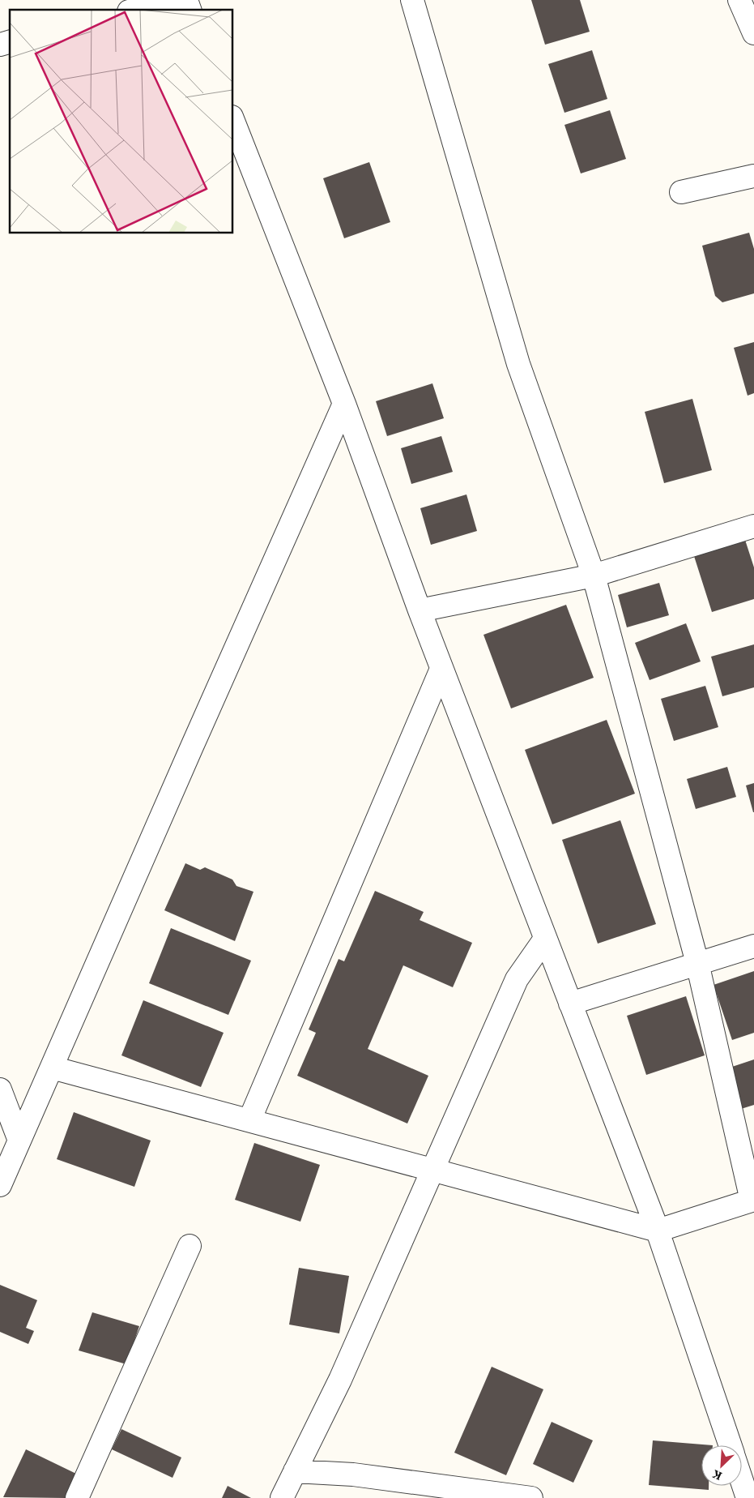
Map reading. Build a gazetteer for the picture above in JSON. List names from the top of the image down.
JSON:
{
  "north": "bottom left"
}
